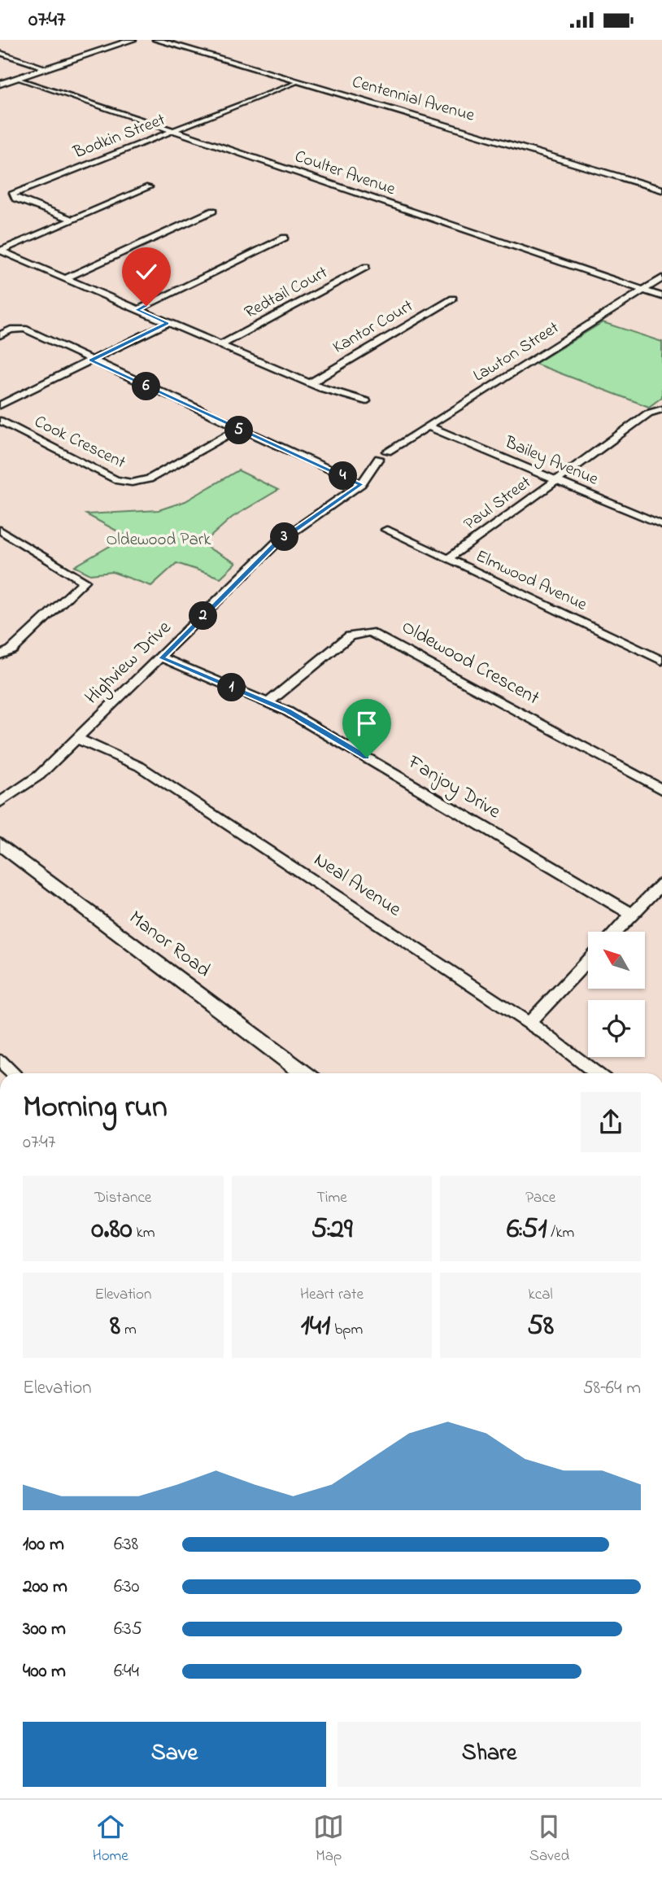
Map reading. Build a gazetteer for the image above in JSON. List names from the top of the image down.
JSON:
{
  "streets": {
    "main road": ["Centennial Avenue"],
    "street": [
      "Bodkin Street",
      "Coulter Avenue",
      "Redtail Court",
      "Kantor Court",
      "Lawton Street",
      "Cook Crescent",
      "Bailey Avenue",
      "Paul Street",
      "Elmwood Avenue",
      "Highview Drive",
      "Oldewood Crescent",
      "Fanjoy Drive",
      "Neal Avenue",
      "Manor Road"
    ]
  },
  "crossings": [
    ["Centennial Avenue", "Bodkin Street"],
    ["Bodkin Street", "Coulter Avenue"],
    ["Coulter Avenue", "Lawton Street"],
    ["Lawton Street", "Bailey Avenue"],
    ["Bailey Avenue", "Paul Street"],
    ["Paul Street", "Elmwood Avenue"],
    ["Highview Drive", "Fanjoy Drive"],
    ["Highview Drive", "Neal Avenue"],
    ["Oldewood Crescent", "Fanjoy Drive"]
  ],
  "parks": ["Oldewood Park"],
  "north": "top left",
  "page": {
    "status": "07:47",
    "pins": [
      "6",
      "5",
      "4",
      "3",
      "2",
      "1"
    ],
    "heading": ["Morning run", "07:47"],
    "stats": [
      ["Distance", "0.80 km"],
      ["Time", "5:29"],
      ["Pace", "6:51 /km"],
      ["Elevation", "8 m"],
      ["Heart rate", "141 bpm"],
      ["kcal", "58"]
    ],
    "chart": ["Elevation", "58–64 m"],
    "list": [
      {
        "name": "100 m",
        "note": "6:38"
      },
      {
        "name": "200 m",
        "note": "6:30"
      },
      {
        "name": "300 m",
        "note": "6:35"
      },
      {
        "name": "400 m",
        "note": "6:44"
      }
    ],
    "buttons": ["Save", "Share"],
    "tabs": ["Home", "Map", "Saved"]
  }
}
